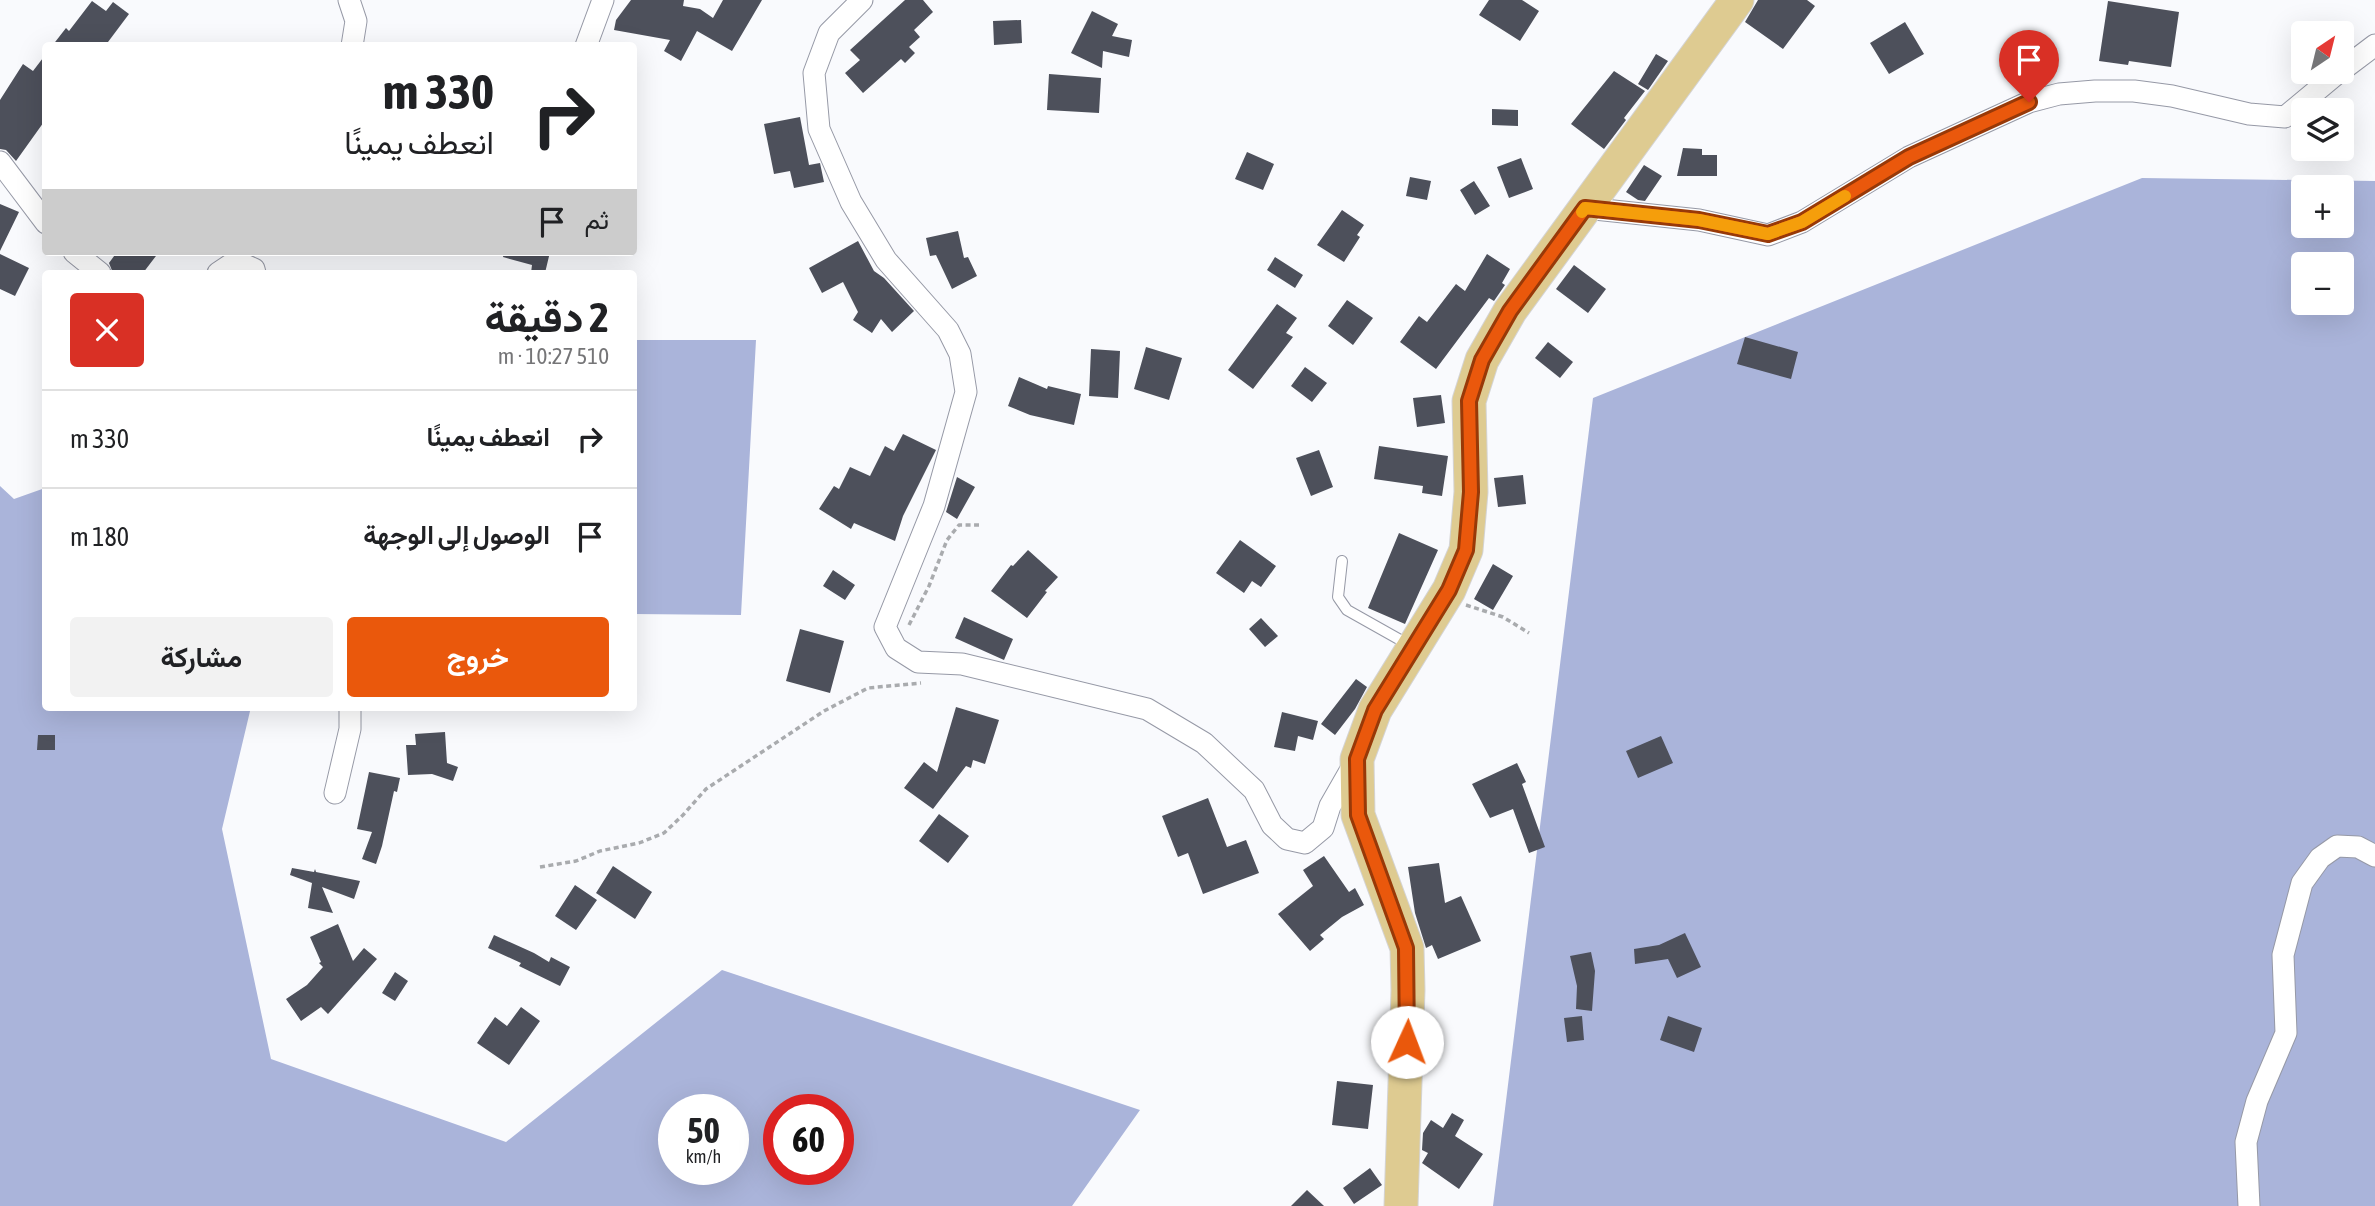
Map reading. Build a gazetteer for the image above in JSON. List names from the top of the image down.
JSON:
{
  "north": "top right",
  "page": {
    "map_buttons": ["+", "−"],
    "turn": ["330 m", "انعطف يمينًا"],
    "then": "ثم",
    "heading": ["2 دقيقة", "510 m · 10:27"],
    "list": [
      {
        "name": "انعطف يمينًا",
        "value": "330 m"
      },
      {
        "name": "الوصول إلى الوجهة",
        "value": "180 m"
      }
    ],
    "buttons": ["خروج", "مشاركة"],
    "speed": "50 km/h",
    "limit": "60"
  }
}
